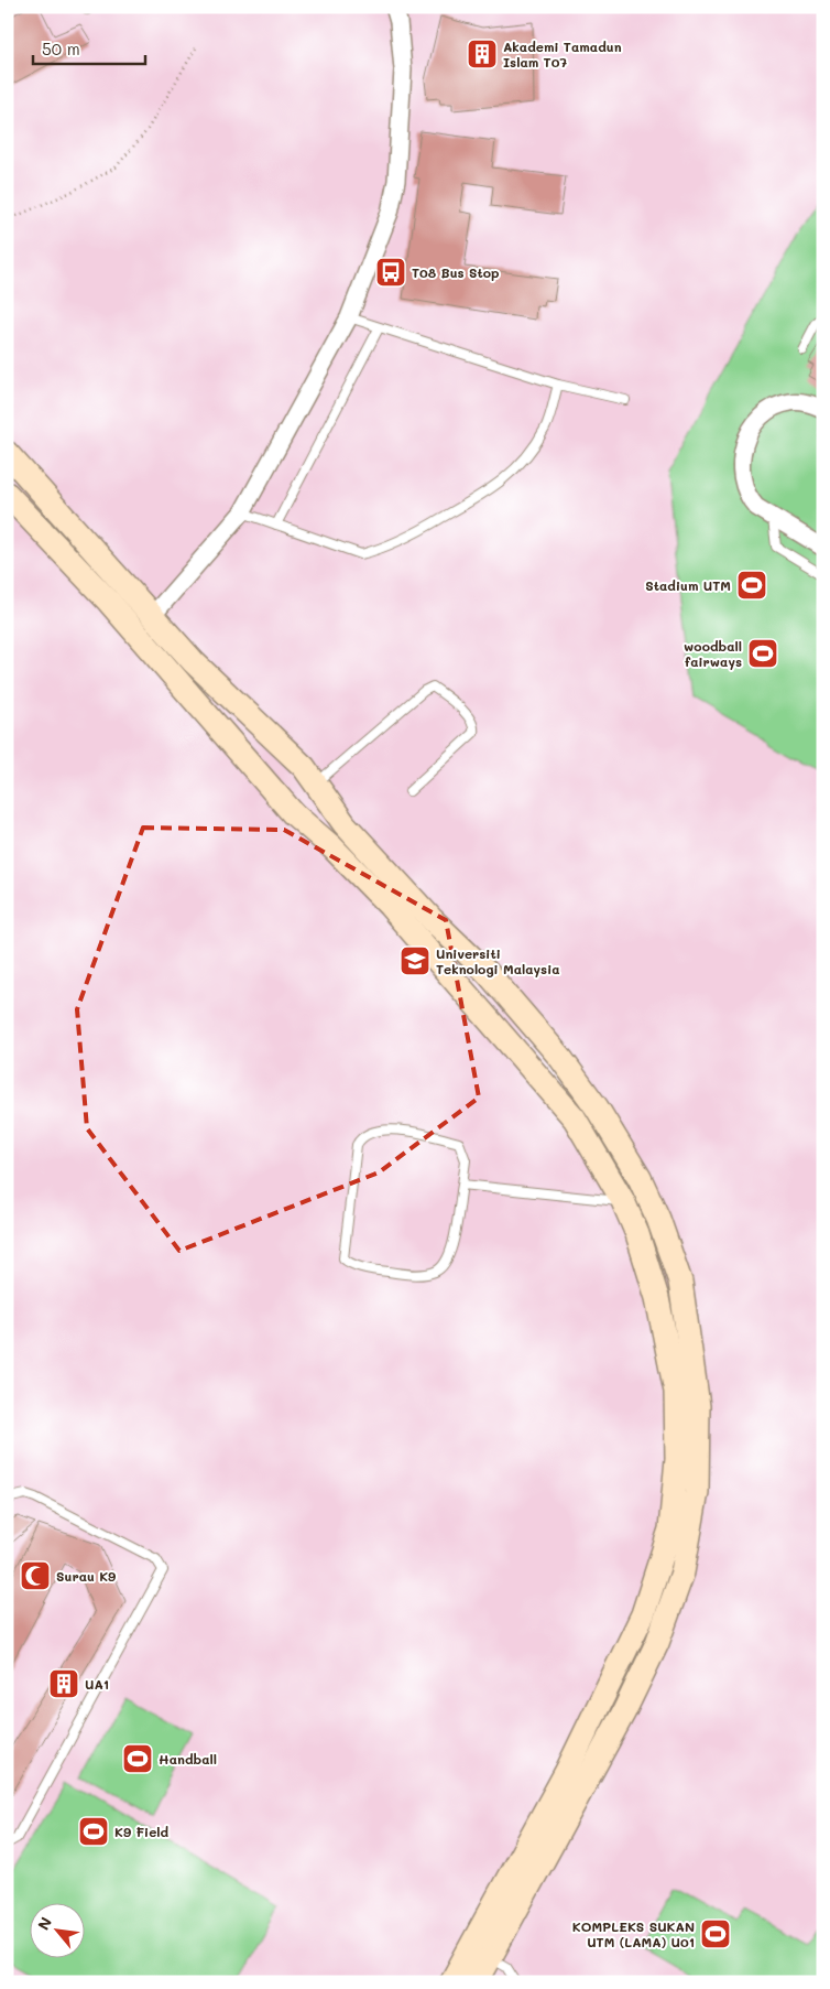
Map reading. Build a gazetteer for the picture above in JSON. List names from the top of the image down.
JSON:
{
  "places": {
    "building": ["Akademi Tamadun Islam T07", "UA1"],
    "bus stop": ["T08 Bus Stop"],
    "sports": [
      "Stadium UTM",
      "woodball fairways",
      "Handball",
      "K9 Field",
      "KOMPLEKS SUKAN UTM (LAMA) U01"
    ],
    "school or university": ["Universiti Teknologi Malaysia"],
    "mosque": ["Surau K9"]
  },
  "scale_bar": "50 m",
  "north": "top left"
}
